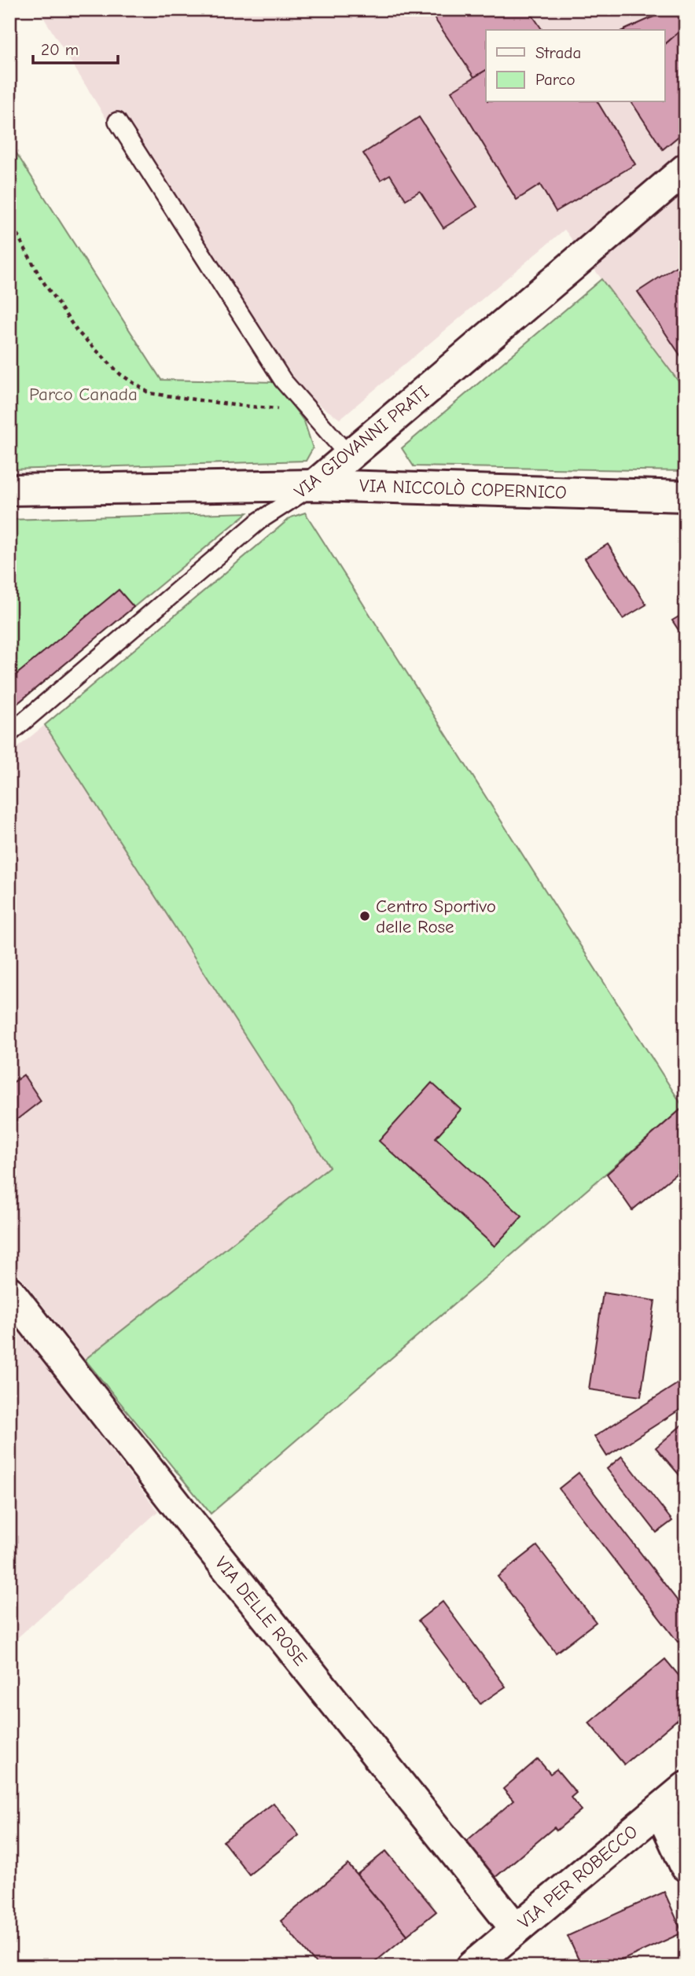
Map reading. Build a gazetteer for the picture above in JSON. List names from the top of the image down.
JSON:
{
  "streets": {
    "street": [
      "VIA GIOVANNI PRATI",
      "VIA NICCOLÒ COPERNICO",
      "VIA DELLE ROSE",
      "VIA PER ROBECCO"
    ]
  },
  "crossings": [
    ["VIA GIOVANNI PRATI", "VIA NICCOLÒ COPERNICO"],
    ["VIA DELLE ROSE", "VIA PER ROBECCO"]
  ],
  "parks": ["Parco Canada"],
  "places": ["Centro Sportivo delle Rose"],
  "legend": ["Strada", "Parco"],
  "scale_bar": "20 m"
}
